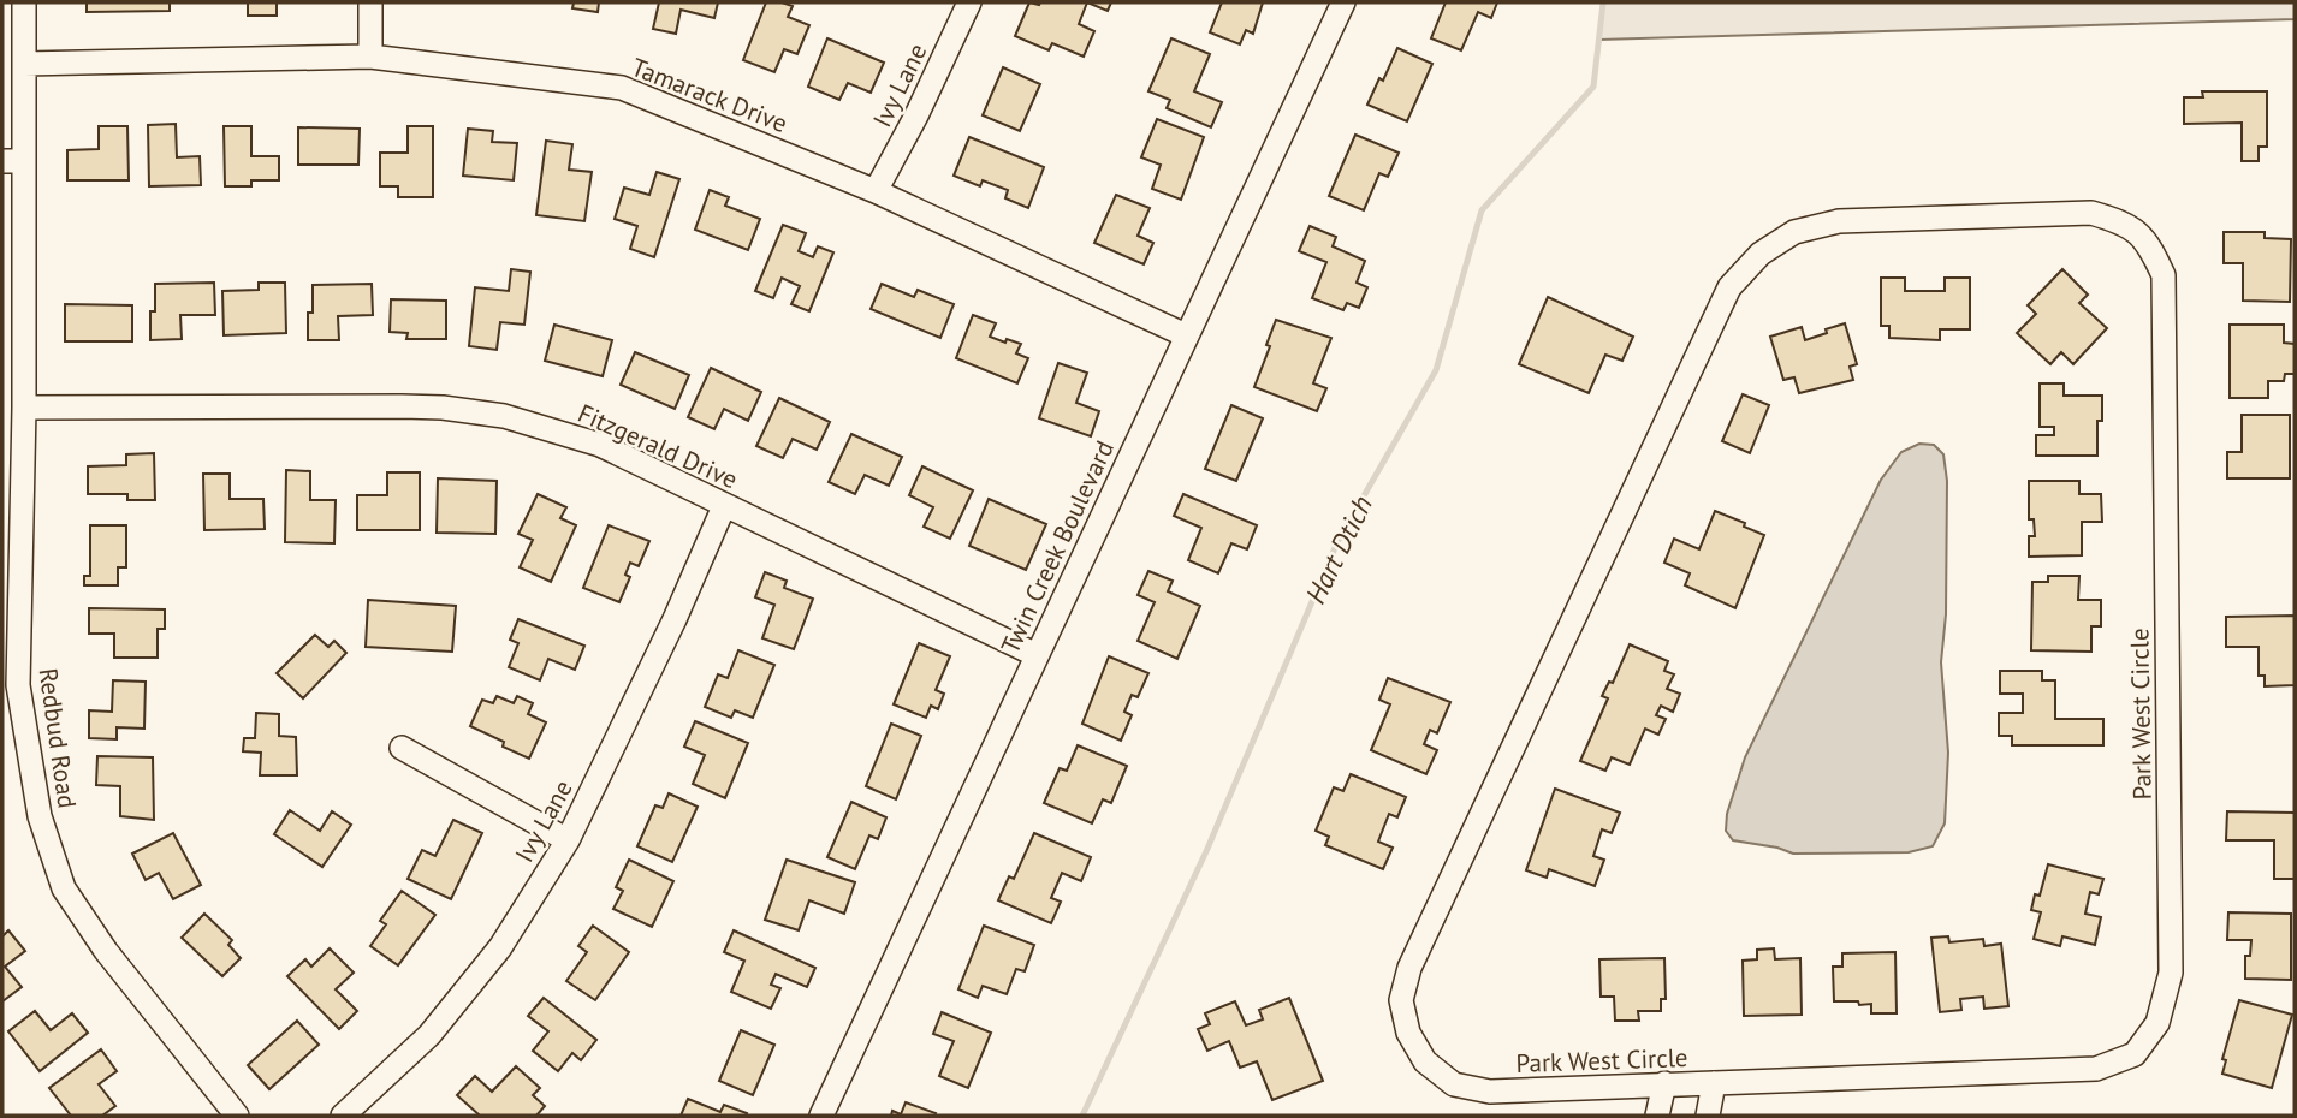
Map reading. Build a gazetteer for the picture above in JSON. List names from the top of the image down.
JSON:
{
  "streets": {
    "street": [
      "Ivy Lane",
      "Tamarack Drive",
      "Fitzgerald Drive",
      "Twin Creek Boulevard",
      "Park West Circle",
      "Redbud Road"
    ]
  },
  "crossings": [
    ["Ivy Lane", "Tamarack Drive"],
    ["Ivy Lane", "Fitzgerald Drive"],
    ["Tamarack Drive", "Twin Creek Boulevard"],
    ["Tamarack Drive", "Redbud Road"],
    ["Fitzgerald Drive", "Twin Creek Boulevard"],
    ["Fitzgerald Drive", "Redbud Road"]
  ],
  "water": ["Hart Dtich"]
}
